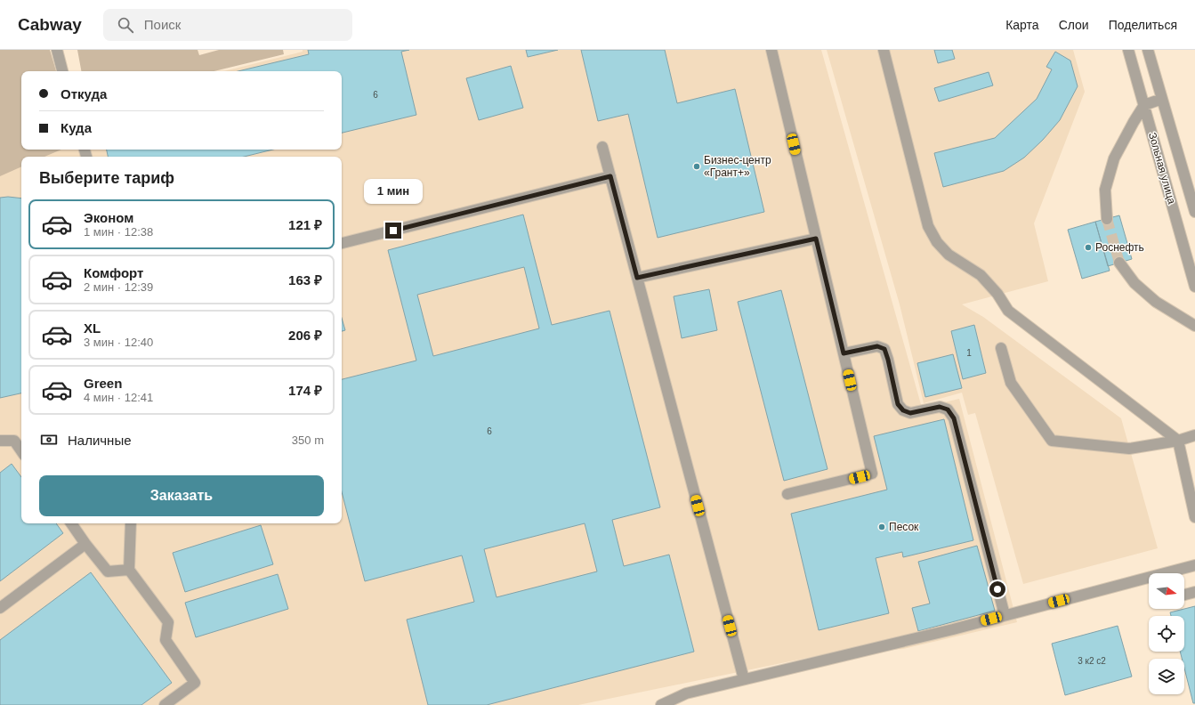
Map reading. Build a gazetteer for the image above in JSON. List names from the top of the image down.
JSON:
{
  "streets": {
    "street": ["Зольная улица"]
  },
  "places": ["Бизнес-центр «Грант+»", "Роснефть", "Песок"],
  "house_numbers": [
    "6",
    "1",
    "6",
    "3 к2 с2"
  ],
  "north": "right",
  "page": {
    "header": "Cabway",
    "search": "Поиск",
    "nav": ["Карта", "Слои", "Поделиться"],
    "banner": ["Откуда", "Куда"],
    "heading": "Выберите тариф",
    "bubble": "1 мин",
    "list": [
      {
        "name": "Эконом",
        "note": "1 мин · 12:38",
        "value": "121 ₽"
      },
      {
        "name": "Комфорт",
        "note": "2 мин · 12:39",
        "value": "163 ₽"
      },
      {
        "name": "XL",
        "note": "3 мин · 12:40",
        "value": "206 ₽"
      },
      {
        "name": "Green",
        "note": "4 мин · 12:41",
        "value": "174 ₽"
      }
    ],
    "pay": ["Наличные", "350 m"],
    "buttons": "Заказать"
  }
}
